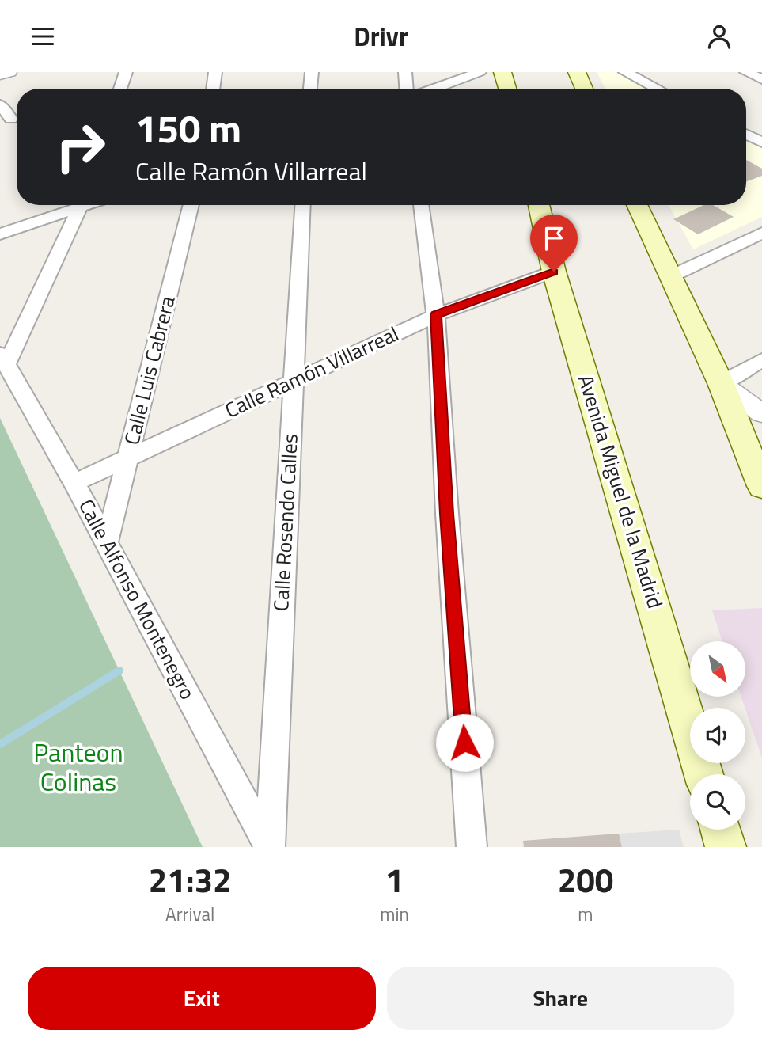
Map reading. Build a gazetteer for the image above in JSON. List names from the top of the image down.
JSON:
{
  "streets": {
    "main road": ["Avenida Miguel de la Madrid"],
    "street": [
      "Calle Luis Cabrera",
      "Calle Ramón Villarreal",
      "Calle Rosendo Calles",
      "Calle Alfonso Montenegro"
    ]
  },
  "crossings": [
    ["Calle Luis Cabrera", "Calle Ramón Villarreal"],
    ["Calle Luis Cabrera", "Calle Alfonso Montenegro"],
    ["Calle Ramón Villarreal", "Avenida Miguel de la Madrid"],
    ["Calle Ramón Villarreal", "Calle Rosendo Calles"],
    ["Calle Ramón Villarreal", "Calle Alfonso Montenegro"],
    ["Calle Rosendo Calles", "Calle Alfonso Montenegro"]
  ],
  "parks": ["Panteon Colinas"],
  "north": "bottom right",
  "page": {
    "header": "Drivr",
    "turn": ["150 m", "Calle Ramón Villarreal"],
    "eta": [
      "21:32",
      "Arrival",
      "1",
      "min",
      "200",
      "m"
    ],
    "buttons": ["Exit", "Share"]
  }
}
